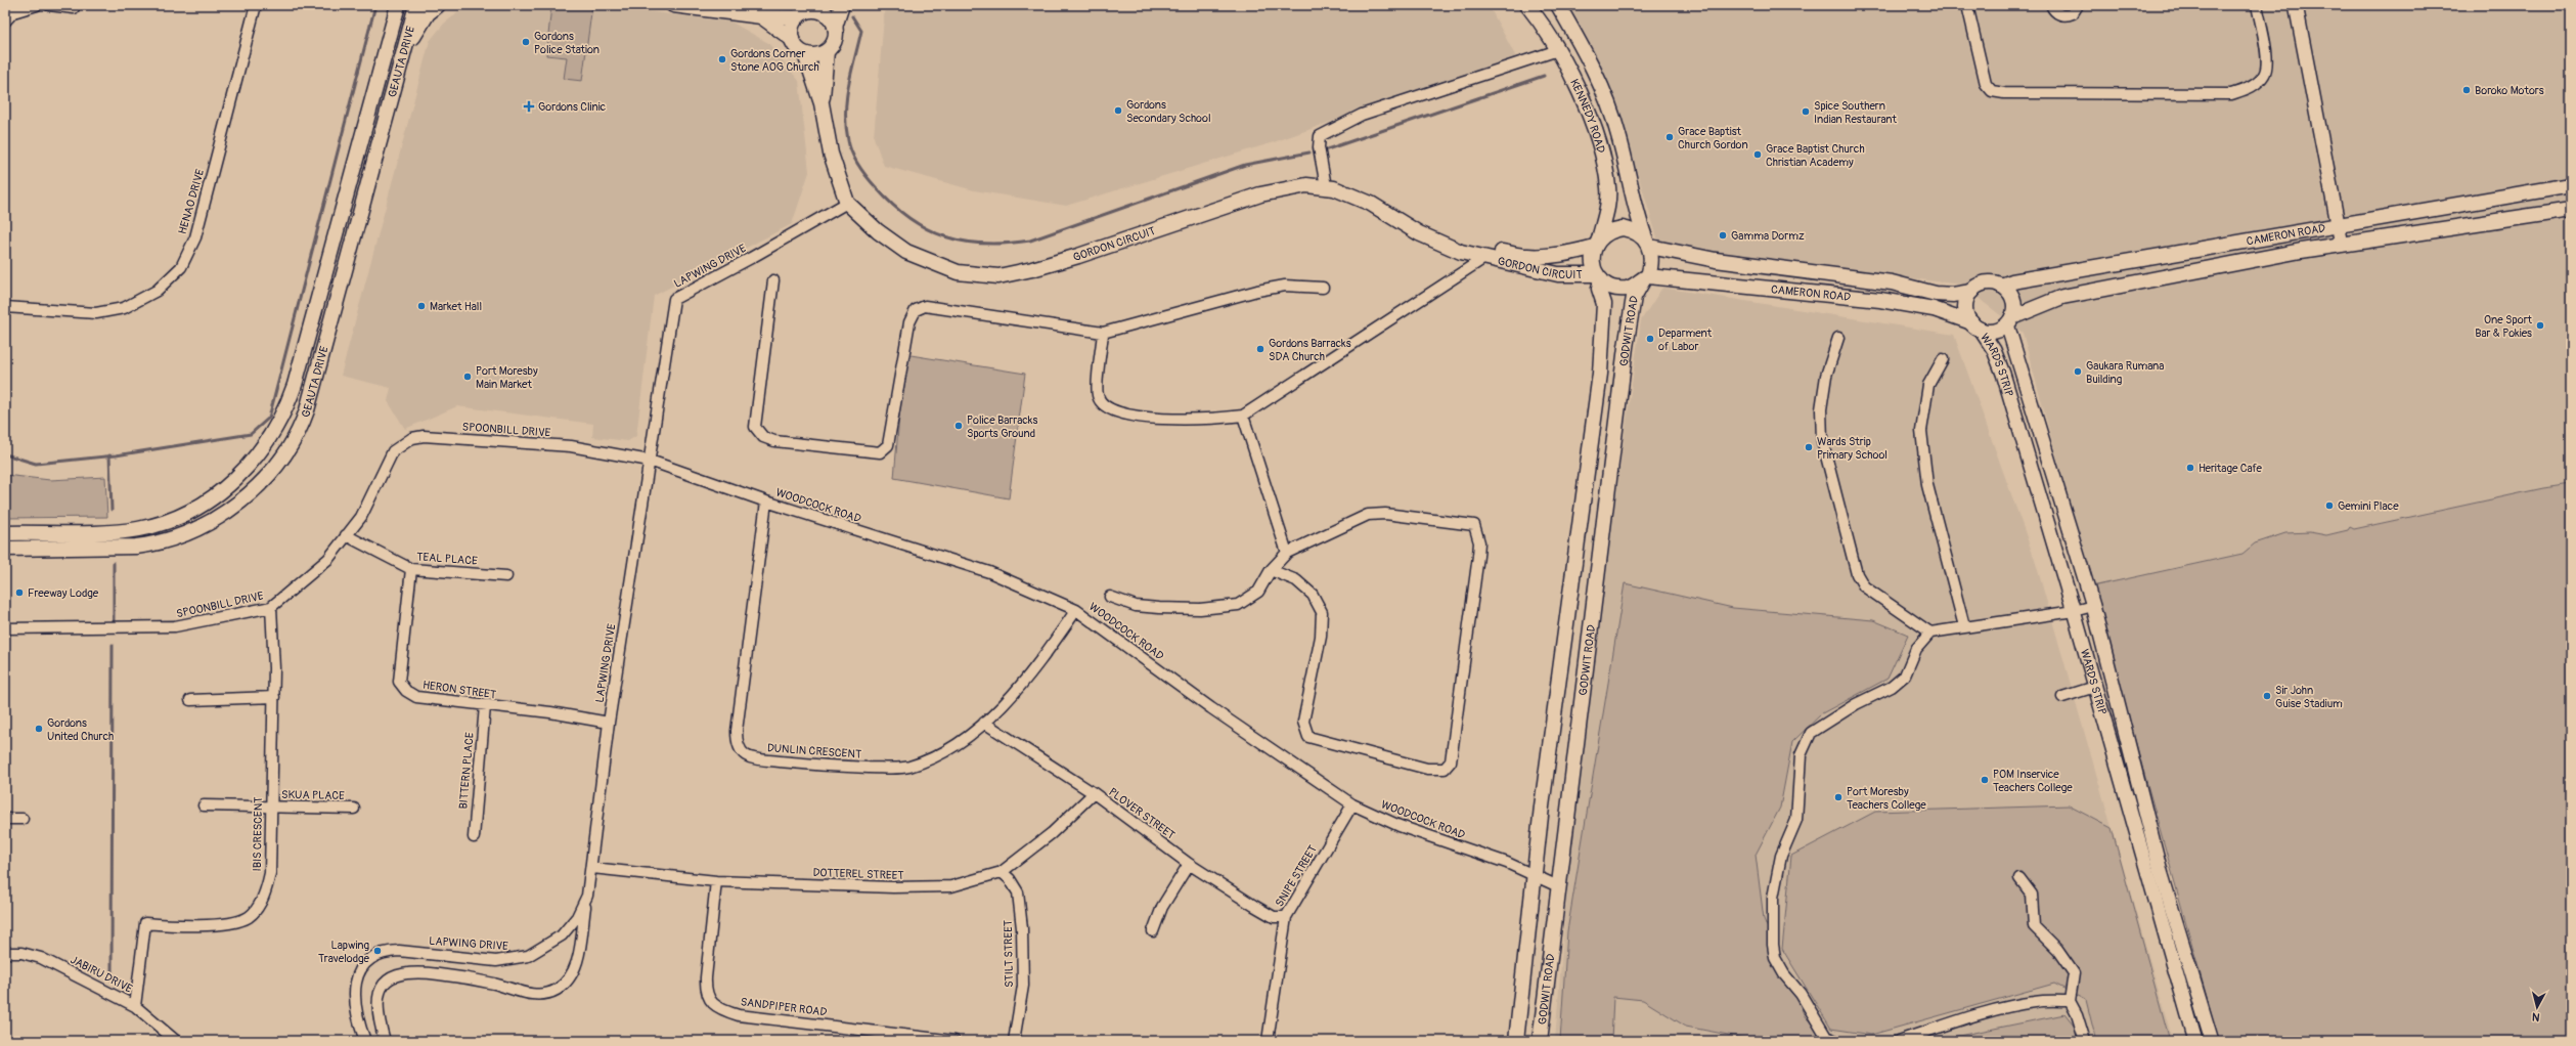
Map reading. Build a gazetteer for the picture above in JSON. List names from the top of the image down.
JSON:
{
  "streets": {
    "main road": [
      "GEAUTA DRIVE",
      "KENNEDY ROAD",
      "CAMERON ROAD",
      "GORDON CIRCUIT",
      "GODWIT ROAD"
    ],
    "street": [
      "HENAO DRIVE",
      "LAPWING DRIVE",
      "WARDS STRIP",
      "SPOONBILL DRIVE",
      "WOODCOCK ROAD",
      "TEAL PLACE",
      "HERON STREET",
      "DUNLIN CRESCENT",
      "BITTERN PLACE",
      "SKUA PLACE",
      "PLOVER STREET",
      "IBIS CRESCENT",
      "DOTTEREL STREET",
      "SNIPE STREET",
      "STILT STREET",
      "JABIRU DRIVE",
      "SANDPIPER ROAD"
    ]
  },
  "crossings": [
    ["KENNEDY ROAD", "CAMERON ROAD"],
    ["KENNEDY ROAD", "GORDON CIRCUIT"],
    ["KENNEDY ROAD", "GODWIT ROAD"],
    ["CAMERON ROAD", "GORDON CIRCUIT"],
    ["CAMERON ROAD", "GODWIT ROAD"],
    ["CAMERON ROAD", "WARDS STRIP"],
    ["GORDON CIRCUIT", "LAPWING DRIVE"],
    ["GORDON CIRCUIT", "GODWIT ROAD"],
    ["LAPWING DRIVE", "SPOONBILL DRIVE"],
    ["LAPWING DRIVE", "WOODCOCK ROAD"],
    ["LAPWING DRIVE", "HERON STREET"],
    ["LAPWING DRIVE", "DOTTEREL STREET"],
    ["GODWIT ROAD", "WOODCOCK ROAD"],
    ["SPOONBILL DRIVE", "WOODCOCK ROAD"],
    ["SPOONBILL DRIVE", "TEAL PLACE"],
    ["SPOONBILL DRIVE", "IBIS CRESCENT"],
    ["WOODCOCK ROAD", "DUNLIN CRESCENT"],
    ["WOODCOCK ROAD", "SNIPE STREET"],
    ["TEAL PLACE", "HERON STREET"],
    ["HERON STREET", "BITTERN PLACE"],
    ["DUNLIN CRESCENT", "PLOVER STREET"],
    ["SKUA PLACE", "IBIS CRESCENT"],
    ["PLOVER STREET", "DOTTEREL STREET"],
    ["PLOVER STREET", "SNIPE STREET"],
    ["IBIS CRESCENT", "JABIRU DRIVE"],
    ["DOTTEREL STREET", "STILT STREET"],
    ["DOTTEREL STREET", "SANDPIPER ROAD"]
  ],
  "places": {
    "other": [
      "Gordons Police Station",
      "Gordons Corner Stone AOG Church",
      "Boroko Motors",
      "Gordons Secondary School",
      "Spice Southern Indian Restaurant",
      "Grace Baptist Church Gordon",
      "Grace Baptist Church Christian Academy",
      "Gamma Dormz",
      "Market Hall",
      "One Sport Bar & Pokies",
      "Deparment of Labor",
      "Gordons Barracks SDA Church",
      "Gaukara Rumana Building",
      "Port Moresby Main Market",
      "Police Barracks Sports Ground",
      "Wards Strip Primary School",
      "Heritage Cafe",
      "Gemini Place",
      "Freeway Lodge",
      "Sir John Guise Stadium",
      "Gordons United Church",
      "POM Inservice Teachers College",
      "Port Moresby Teachers College",
      "Lapwing Travelodge"
    ],
    "health": ["Gordons Clinic"]
  },
  "north": "bottom"
}
